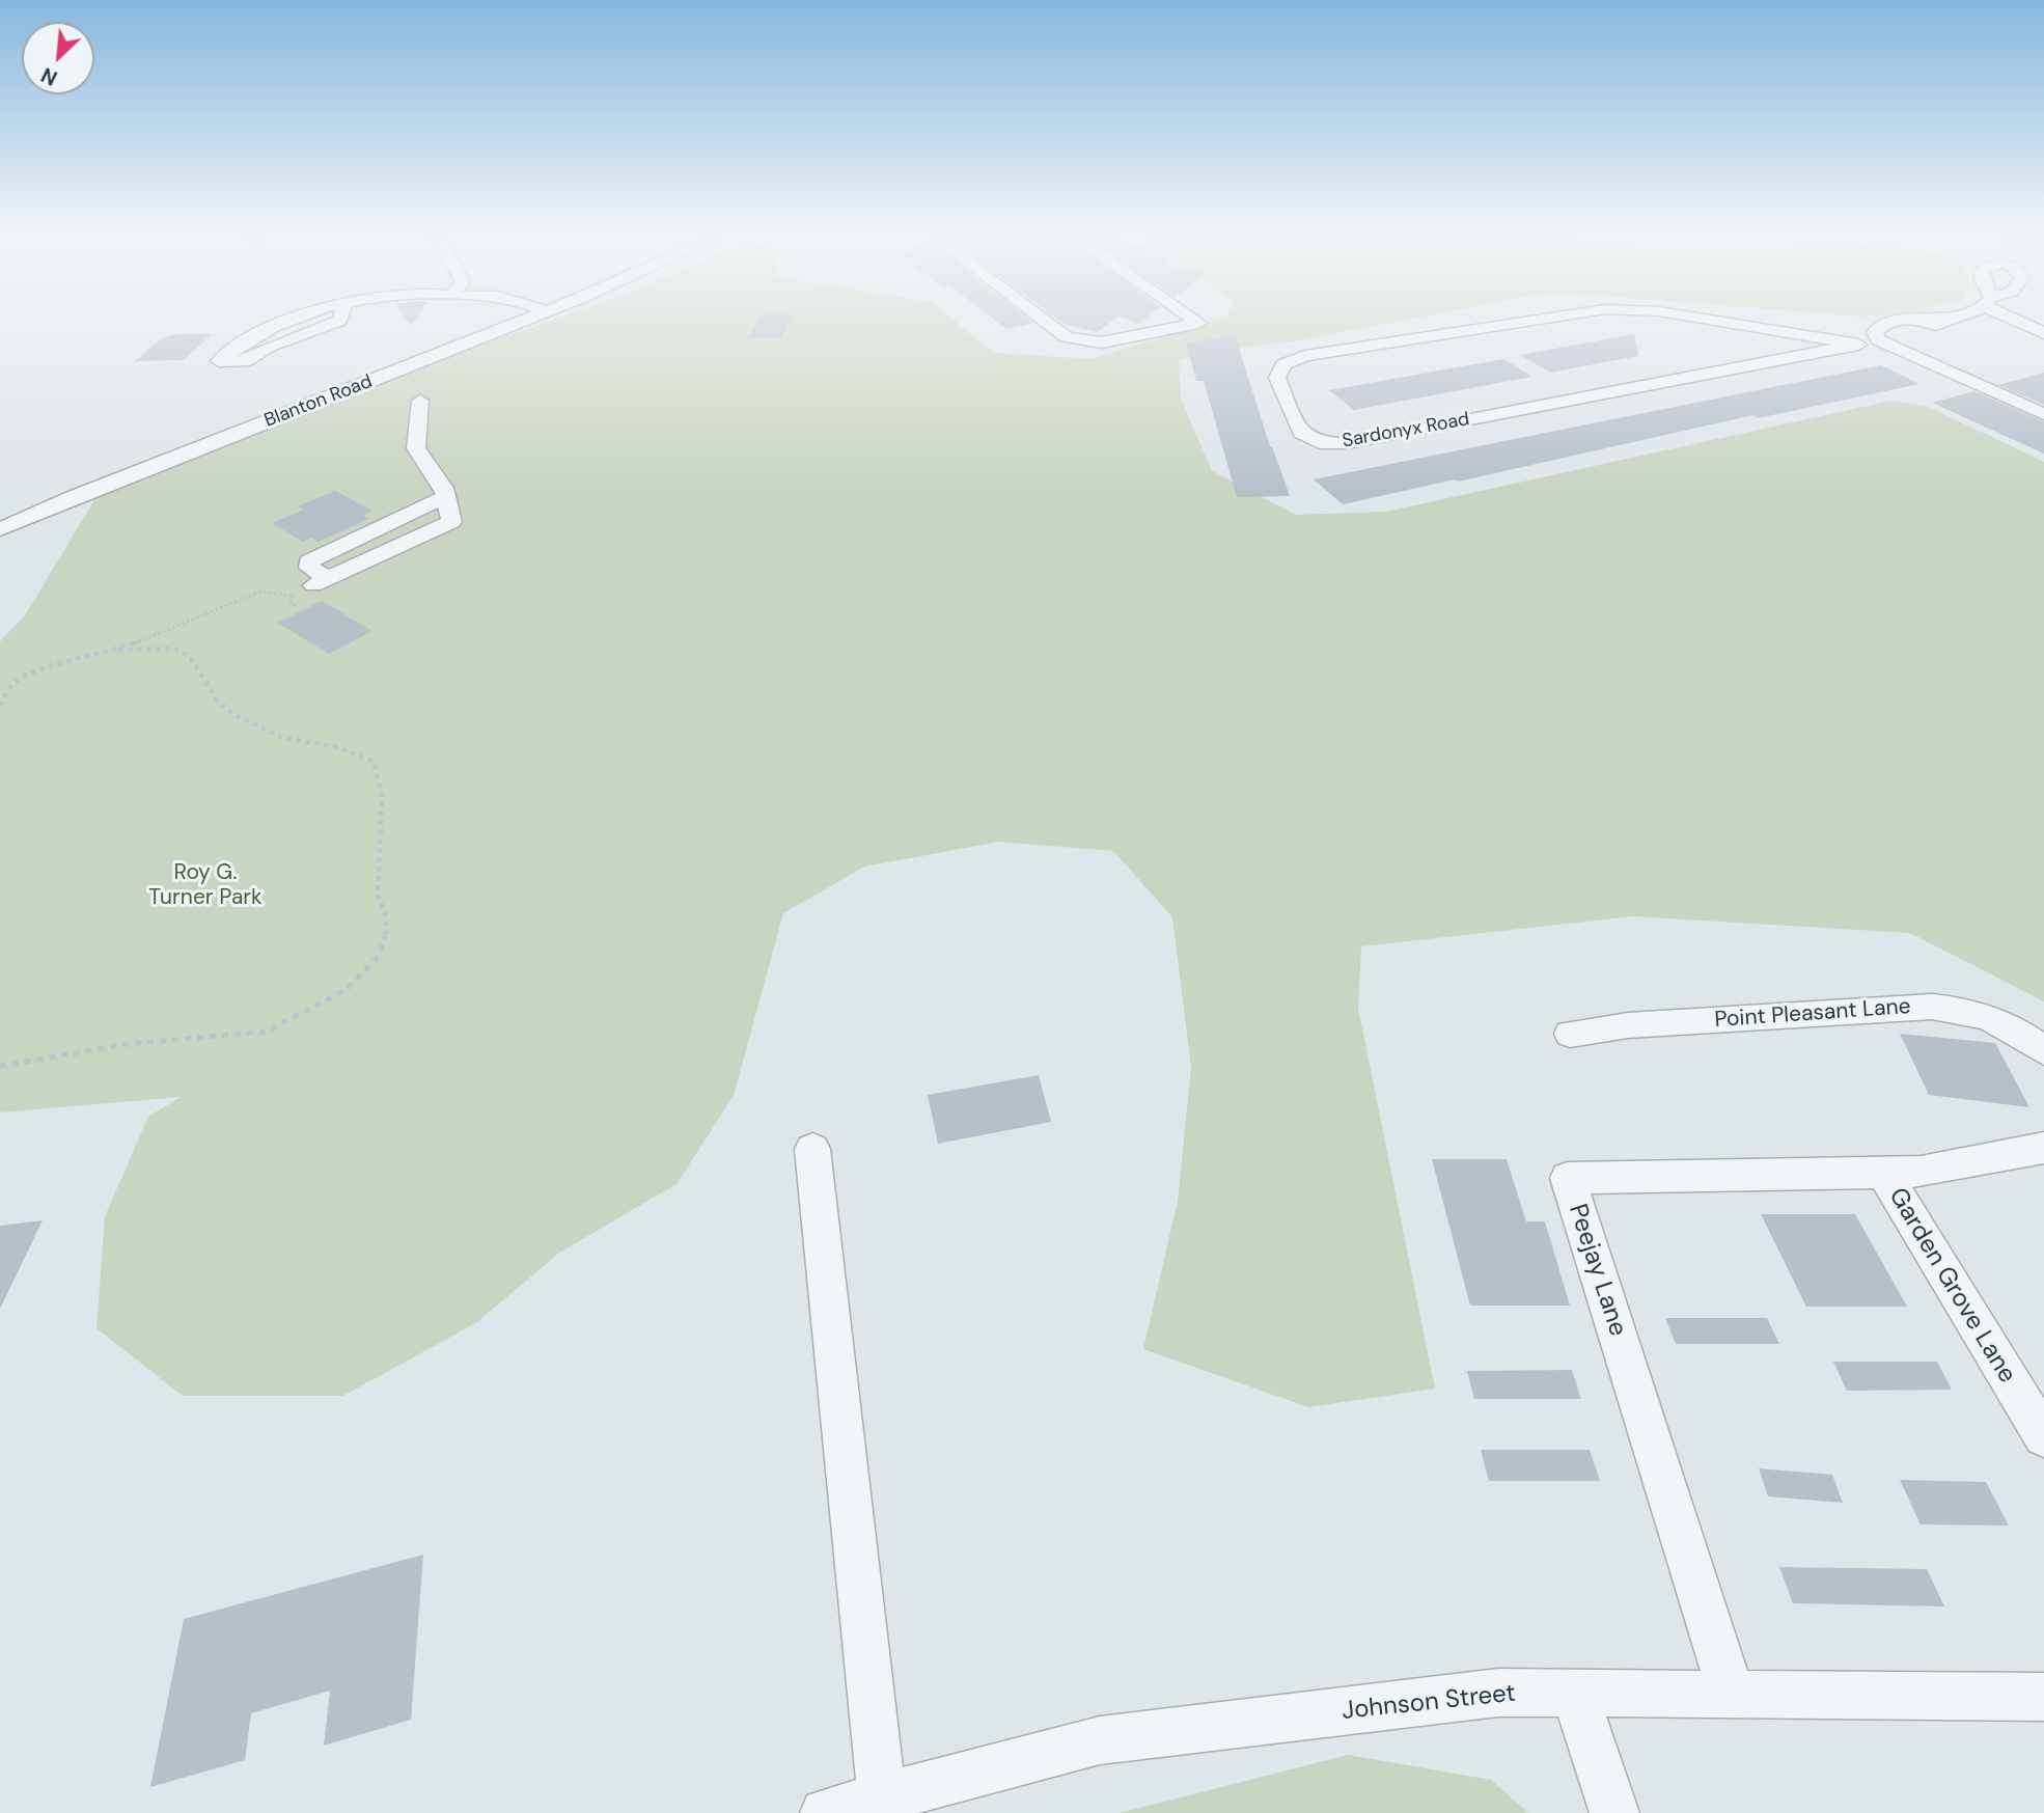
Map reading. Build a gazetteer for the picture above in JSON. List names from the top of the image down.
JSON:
{
  "streets": {
    "street": [
      "Blanton Road",
      "Sardonyx Road",
      "Point Pleasant Lane",
      "Peejay Lane",
      "Garden Grove Lane",
      "Johnson Street"
    ]
  },
  "crossings": [
    ["Peejay Lane", "Garden Grove Lane"],
    ["Peejay Lane", "Johnson Street"]
  ],
  "parks": ["Roy G. Turner Park"],
  "north": "bottom left"
}
